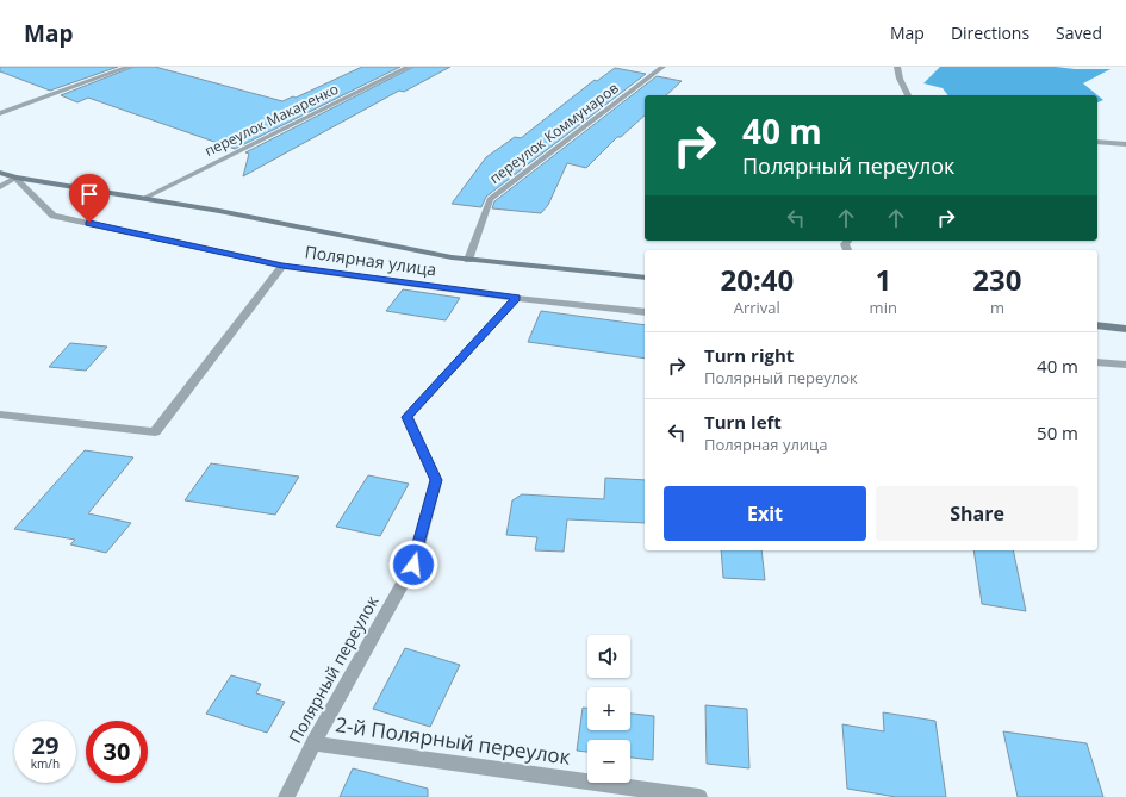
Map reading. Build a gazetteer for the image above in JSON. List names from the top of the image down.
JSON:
{
  "streets": {
    "street": [
      "переулок Макаренко",
      "переулок Коммунаров",
      "Полярная улица",
      "Полярный переулок",
      "2-й Полярный переулок"
    ]
  },
  "crossings": [
    ["переулок Макаренко", "Полярная улица"],
    ["переулок Коммунаров", "Полярная улица"],
    ["Полярная улица", "Полярный переулок"],
    ["Полярный переулок", "2-й Полярный переулок"]
  ],
  "page": {
    "header": "Map",
    "nav": ["Map", "Directions", "Saved"],
    "turn": ["40 m", "Полярный переулок"],
    "eta": [
      "20:40",
      "Arrival",
      "1",
      "min",
      "230",
      "m"
    ],
    "list": [
      {
        "name": "Turn right",
        "note": "Полярный переулок",
        "value": "40 m"
      },
      {
        "name": "Turn left",
        "note": "Полярная улица",
        "value": "50 m"
      }
    ],
    "buttons": ["Exit", "Share"],
    "map_buttons": ["+", "−"],
    "speed": "29 km/h",
    "limit": "30"
  }
}
